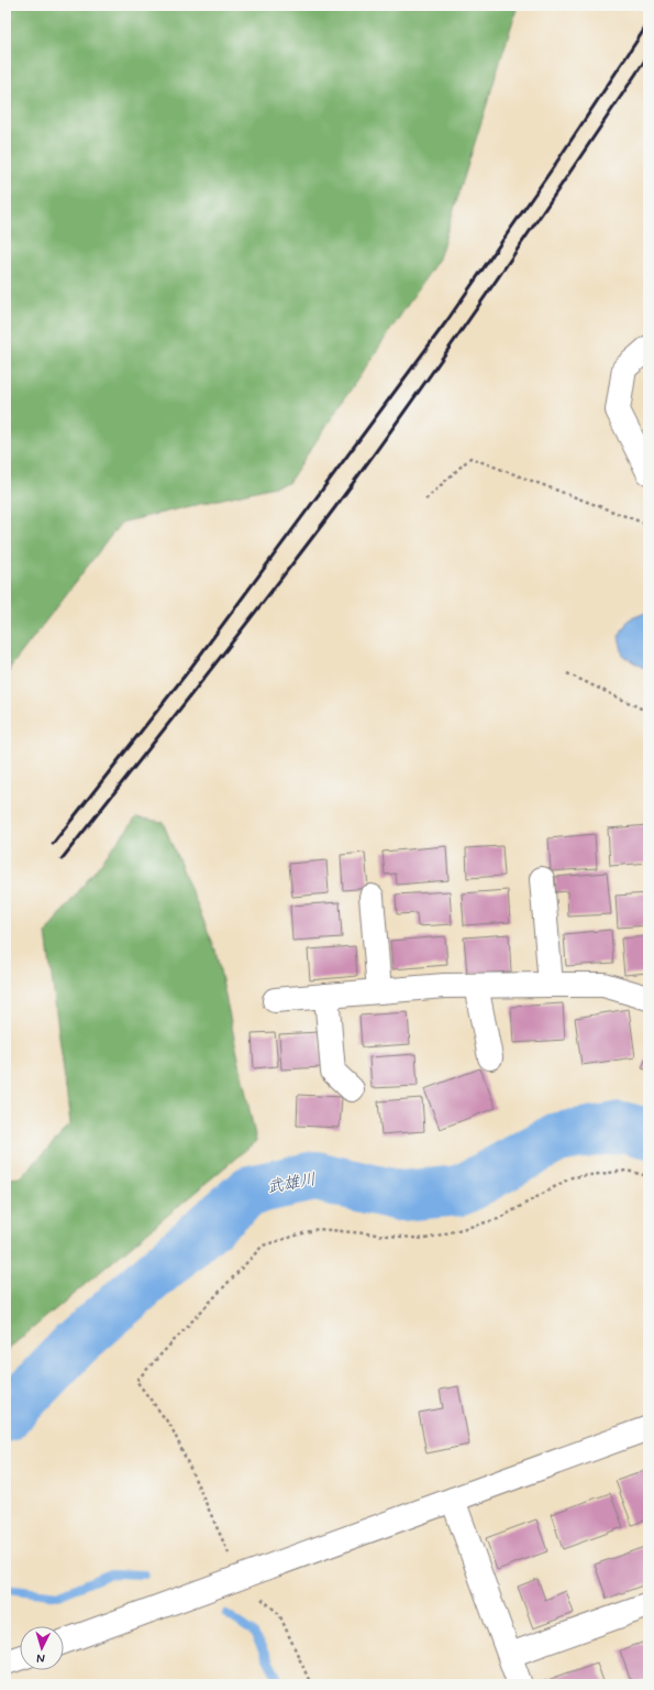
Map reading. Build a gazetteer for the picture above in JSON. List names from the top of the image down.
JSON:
{
  "water": ["武雄川"],
  "north": "bottom"
}
